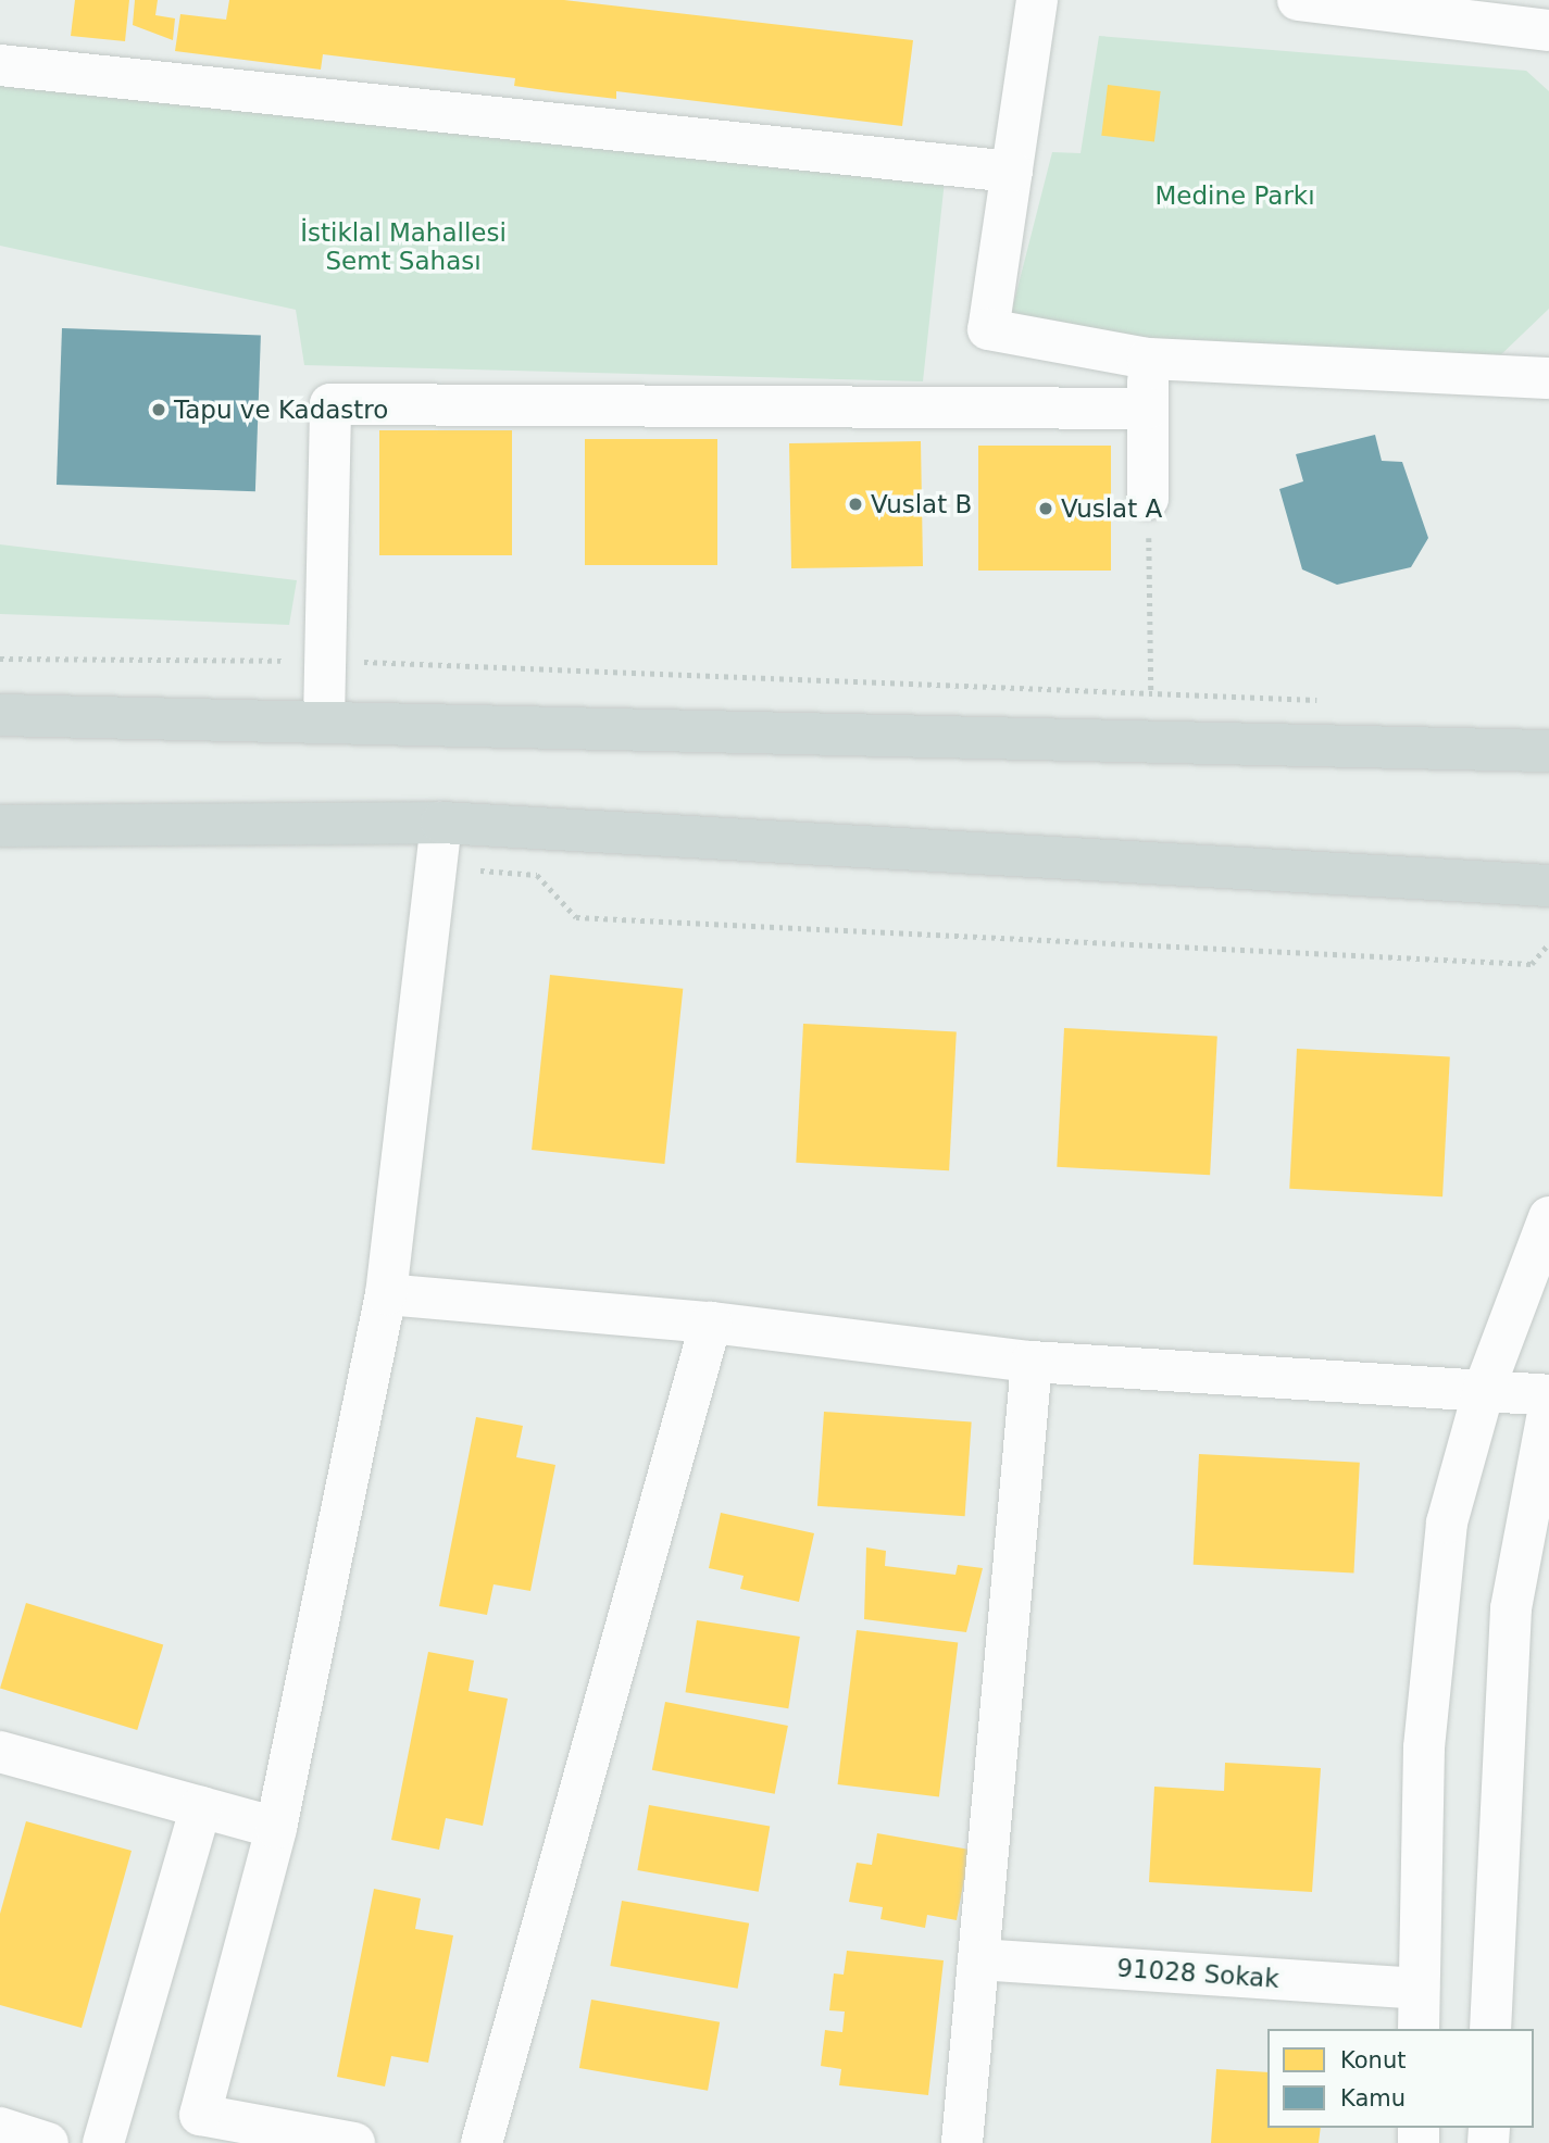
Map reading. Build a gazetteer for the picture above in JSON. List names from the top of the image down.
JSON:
{
  "streets": {
    "street": ["91028 Sokak"]
  },
  "parks": ["Medine Parkı", "İstiklal Mahallesi Semt Sahası"],
  "places": ["Tapu ve Kadastro", "Vuslat B", "Vuslat A"],
  "legend": ["Konut", "Kamu"]
}
